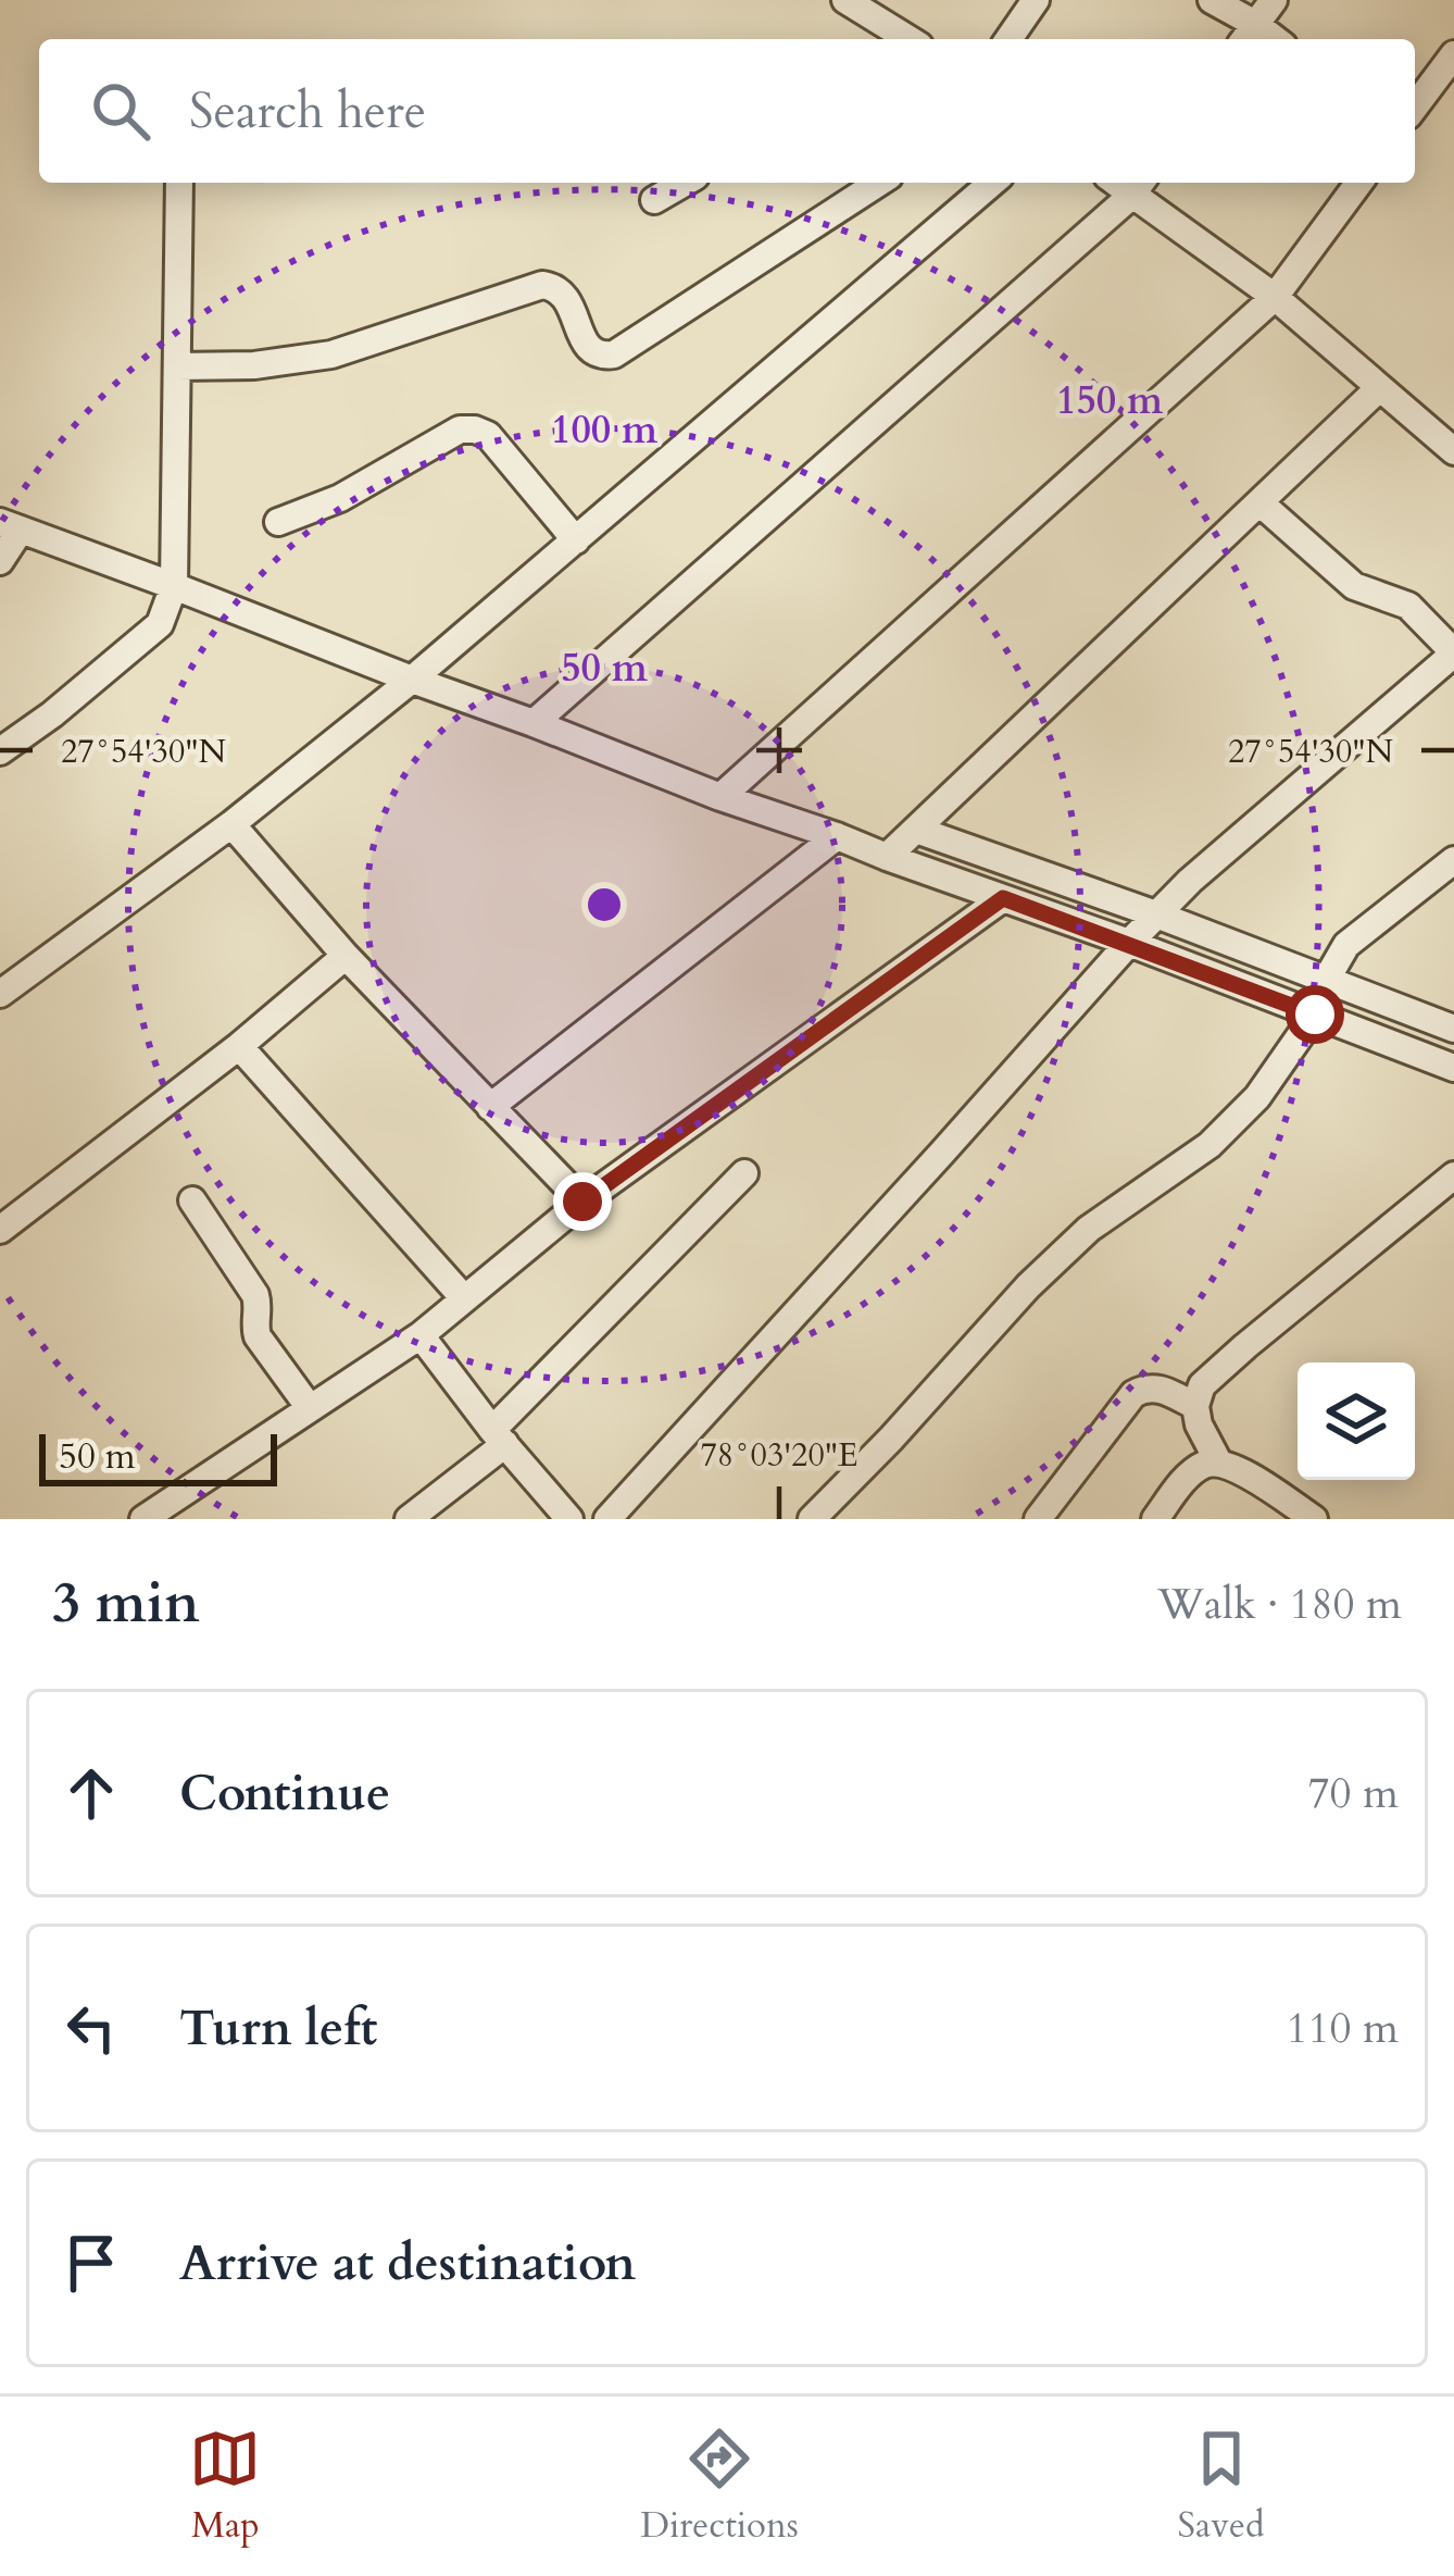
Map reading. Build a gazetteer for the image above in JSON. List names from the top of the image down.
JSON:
{
  "scale_bar": "50 m",
  "page": {
    "search": "Search here",
    "scale": "50 m",
    "heading": ["3 min", "Walk · 180 m"],
    "list": [
      ["Continue", "70 m"],
      ["Turn left", "110 m"],
      "Arrive at destination"
    ],
    "nav": ["Map", "Directions", "Saved"]
  },
  "coordinates": ["27°54'30\"N", "78°03'20\"E"],
  "rings": ["150 m", "100 m", "50 m"]
}
